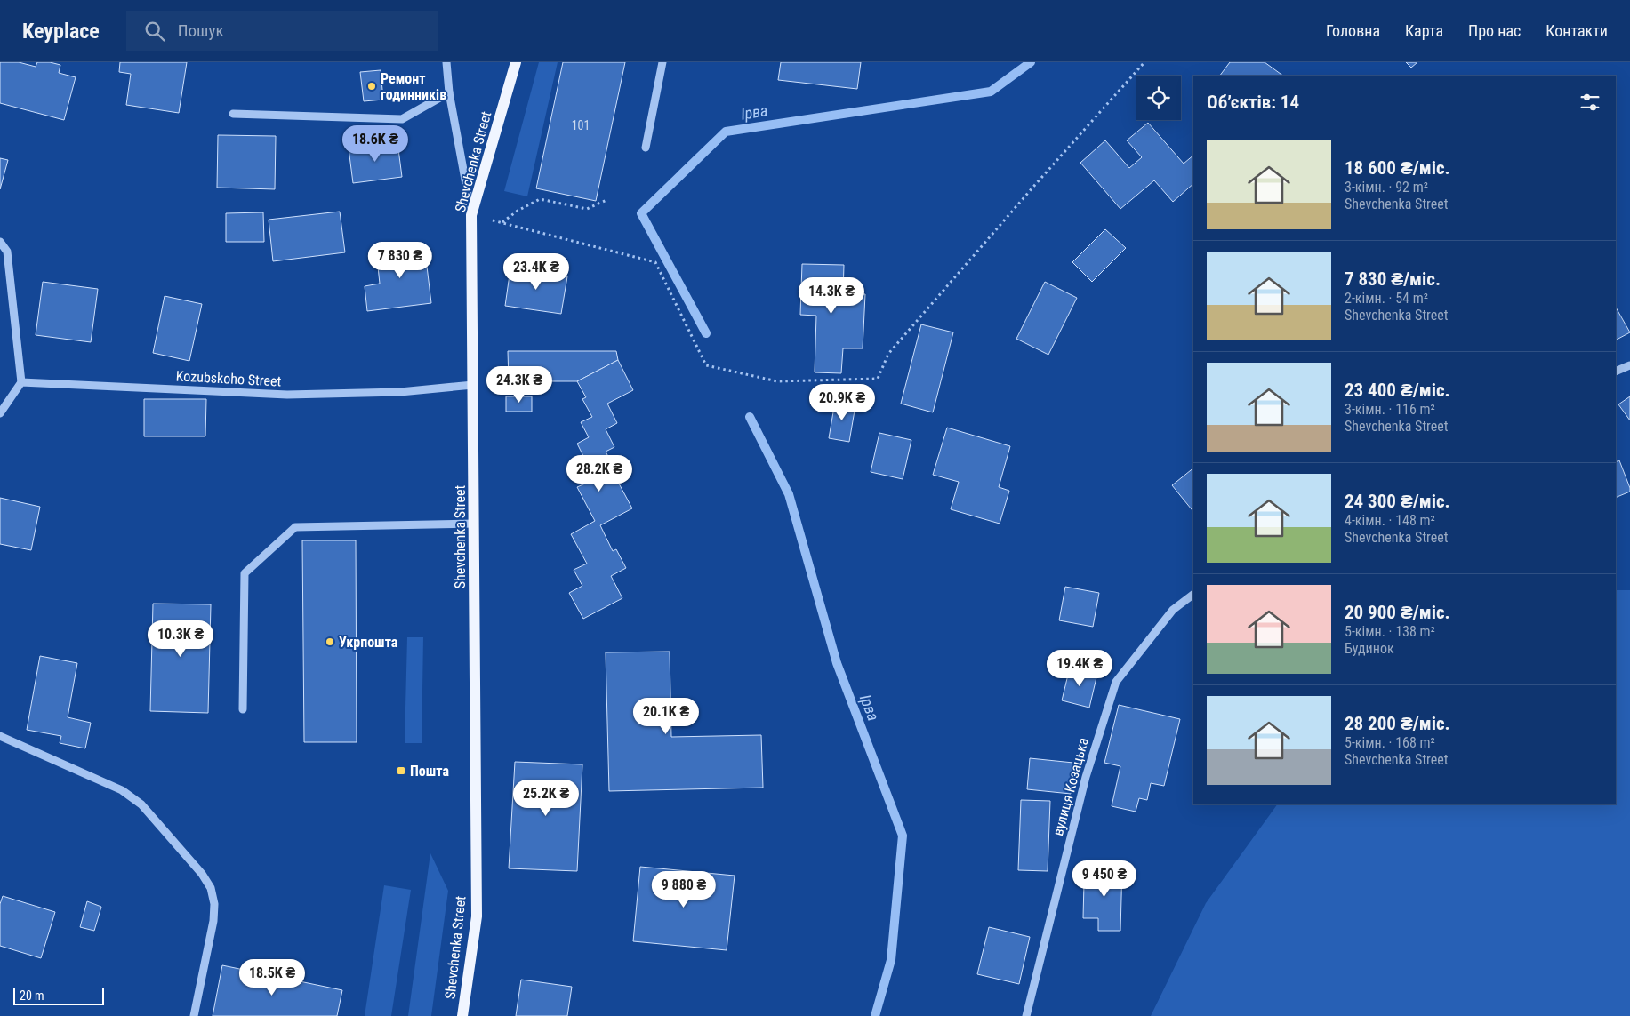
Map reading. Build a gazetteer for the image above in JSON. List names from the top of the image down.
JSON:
{
  "streets": {
    "main road": ["Shevchenka Street"],
    "street": ["Kozubskoho Street", "вулиця Козацька"]
  },
  "crossings": [
    ["Shevchenka Street", "Kozubskoho Street"]
  ],
  "water": ["Ірва"],
  "places": {
    "other": ["Ремонт годинників", "Укрпошта"],
    "transit": ["Пошта"]
  },
  "house_numbers": ["101"],
  "scale_bar": "20 m",
  "page": {
    "header": "Keyplace",
    "search": "Пошук",
    "nav": [
      "Головна",
      "Карта",
      "Про нас",
      "Контакти"
    ],
    "heading": "Об’єктів: 14",
    "price": [
      "18.6K ₴",
      "7 830 ₴",
      "23.4K ₴",
      "14.3K ₴",
      "24.3K ₴",
      "20.9K ₴",
      "28.2K ₴",
      "10.3K ₴",
      "19.4K ₴",
      "20.1K ₴",
      "25.2K ₴",
      "9 450 ₴",
      "9 880 ₴",
      "18.5K ₴"
    ],
    "list": [
      {
        "name": "18 600 ₴/міс.",
        "note": "3-кімн. · 92 m² · Shevchenka Street"
      },
      {
        "name": "7 830 ₴/міс.",
        "note": "2-кімн. · 54 m² · Shevchenka Street"
      },
      {
        "name": "23 400 ₴/міс.",
        "note": "3-кімн. · 116 m² · Shevchenka Street"
      },
      {
        "name": "24 300 ₴/міс.",
        "note": "4-кімн. · 148 m² · Shevchenka Street"
      },
      {
        "name": "20 900 ₴/міс.",
        "note": "5-кімн. · 138 m² · Будинок"
      },
      {
        "name": "28 200 ₴/міс.",
        "note": "5-кімн. · 168 m² · Shevchenka Street"
      }
    ],
    "scale": "20 m"
  }
}
